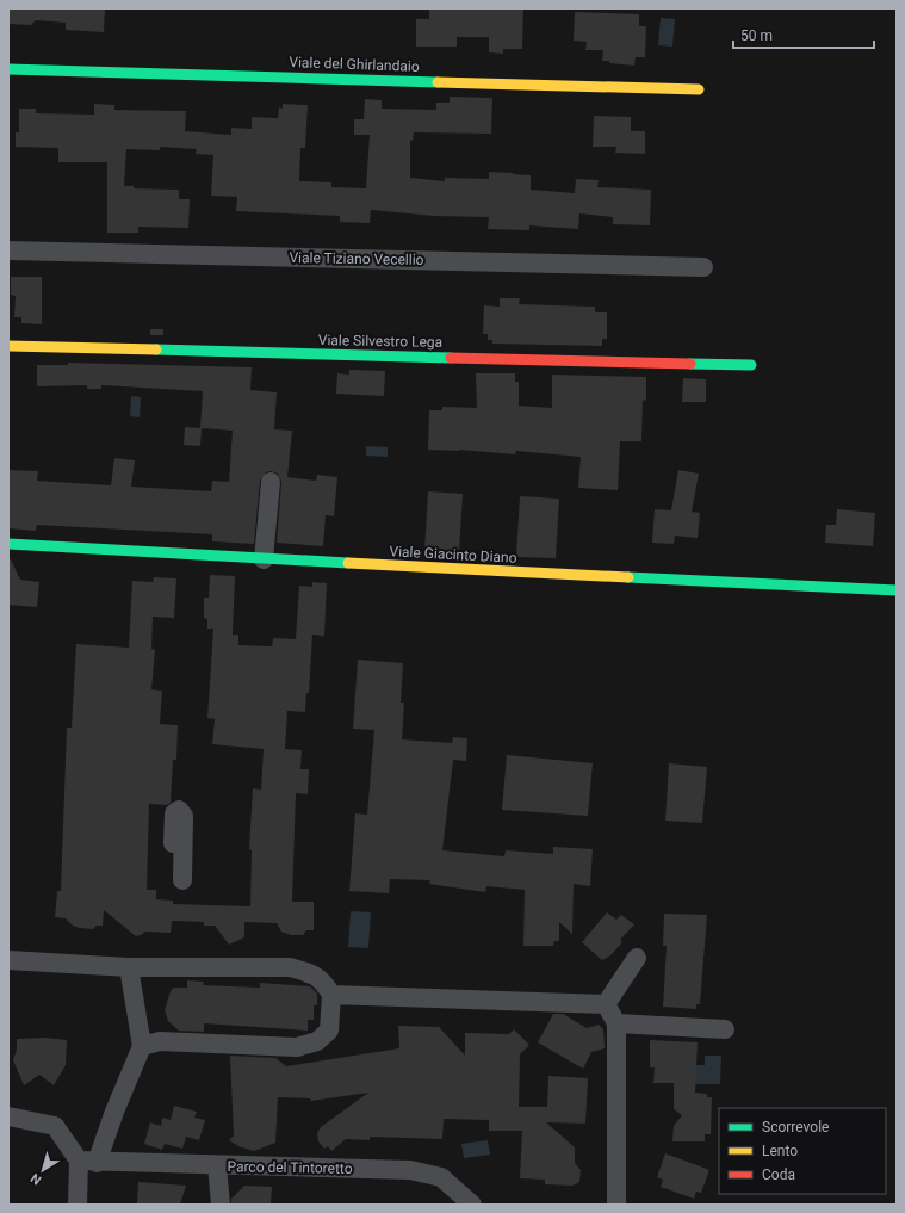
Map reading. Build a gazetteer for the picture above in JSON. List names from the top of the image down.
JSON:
{
  "streets": {
    "street": [
      "Viale del Ghirlandaio",
      "Viale Tiziano Vecellio",
      "Viale Silvestro Lega",
      "Viale Giacinto Diano",
      "Parco del Tintoretto"
    ]
  },
  "legend": ["Scorrevole", "Lento", "Coda"],
  "scale_bar": "50 m",
  "north": "bottom left"
}
